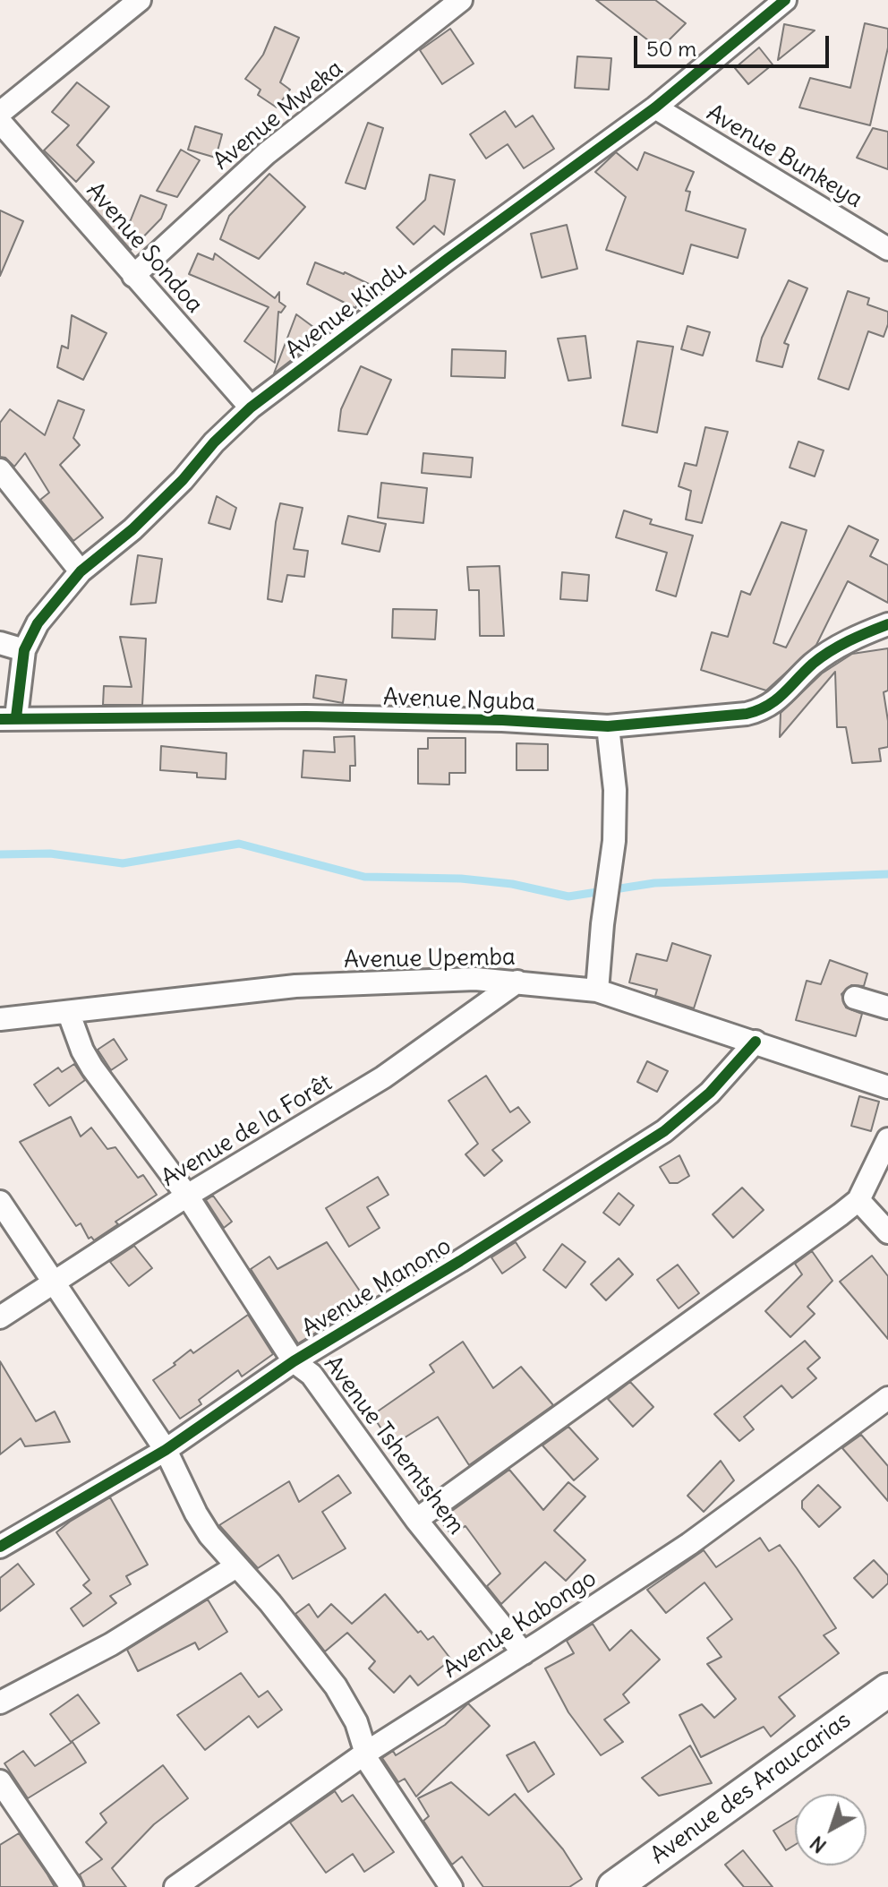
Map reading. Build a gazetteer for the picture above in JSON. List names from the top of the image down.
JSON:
{
  "streets": {
    "street": [
      "Avenue Mweka",
      "Avenue Bunkeya",
      "Avenue Sondoa",
      "Avenue Kindu",
      "Avenue Nguba",
      "Avenue Upemba",
      "Avenue de la Forêt",
      "Avenue Manono",
      "Avenue Tshemtshem",
      "Avenue Kabongo",
      "Avenue des Araucarias"
    ]
  },
  "crossings": [
    ["Avenue Mweka", "Avenue Sondoa"],
    ["Avenue Bunkeya", "Avenue Kindu"],
    ["Avenue Sondoa", "Avenue Kindu"],
    ["Avenue Kindu", "Avenue Nguba"],
    ["Avenue Upemba", "Avenue de la Forêt"],
    ["Avenue Upemba", "Avenue Manono"],
    ["Avenue Upemba", "Avenue Tshemtshem"],
    ["Avenue de la Forêt", "Avenue Tshemtshem"],
    ["Avenue Manono", "Avenue Tshemtshem"],
    ["Avenue Tshemtshem", "Avenue Kabongo"]
  ],
  "scale_bar": "50 m",
  "north": "bottom left"
}
